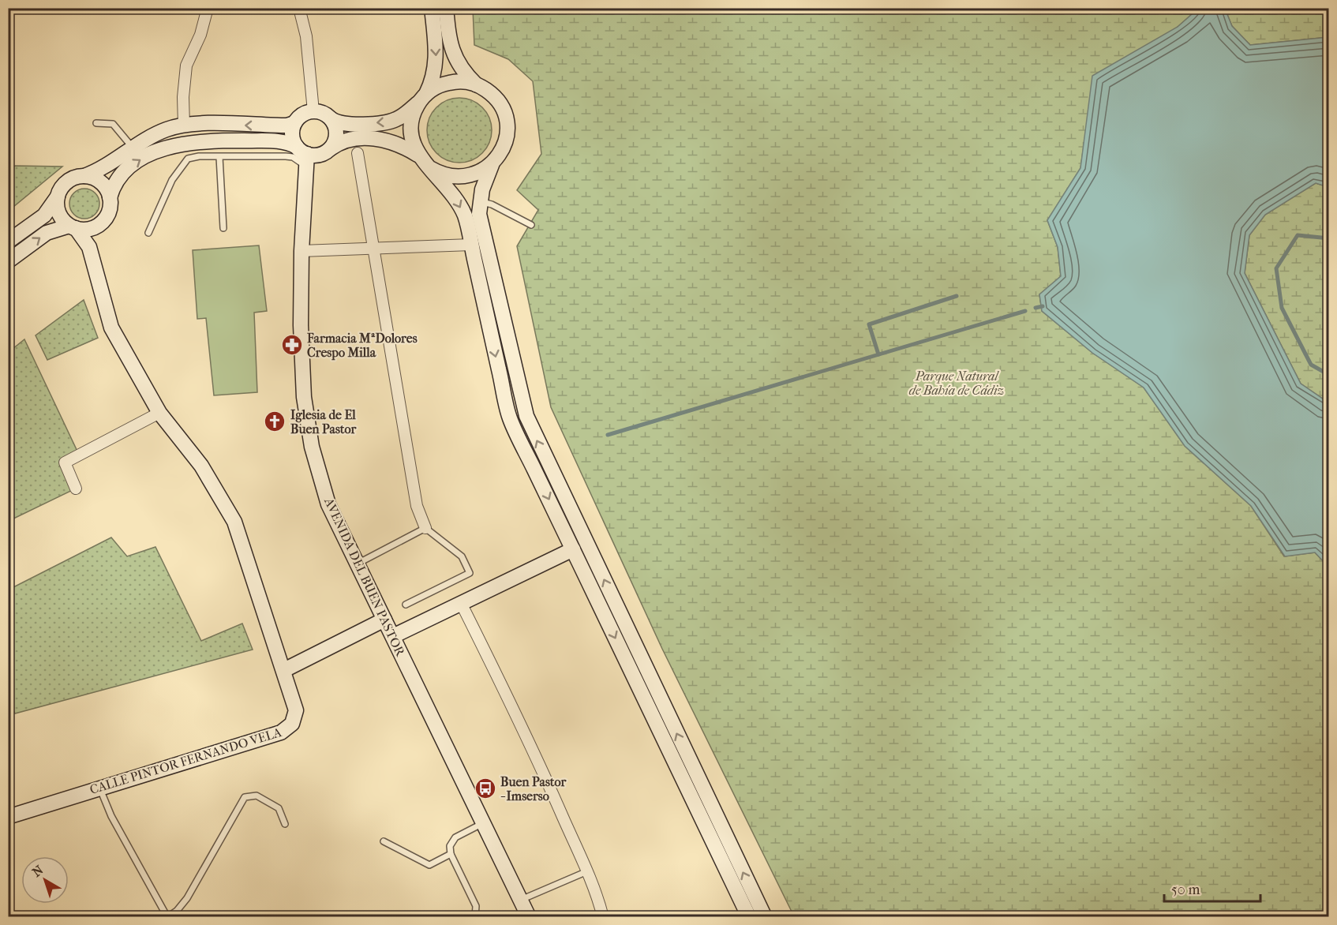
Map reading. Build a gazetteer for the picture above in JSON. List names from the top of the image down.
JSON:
{
  "streets": {
    "street": ["AVENIDA DEL BUEN PASTOR", "CALLE PINTOR FERNANDO VELA"]
  },
  "parks": ["Parque Natural de Bahía de Cádiz"],
  "places": {
    "pharmacy": ["Farmacia MªDolores Crespo Milla"],
    "church": ["Iglesia de El Buen Pastor"],
    "bus stop": ["Buen Pastor - Imserso"]
  },
  "scale_bar": "50 m",
  "north": "top left"
}
